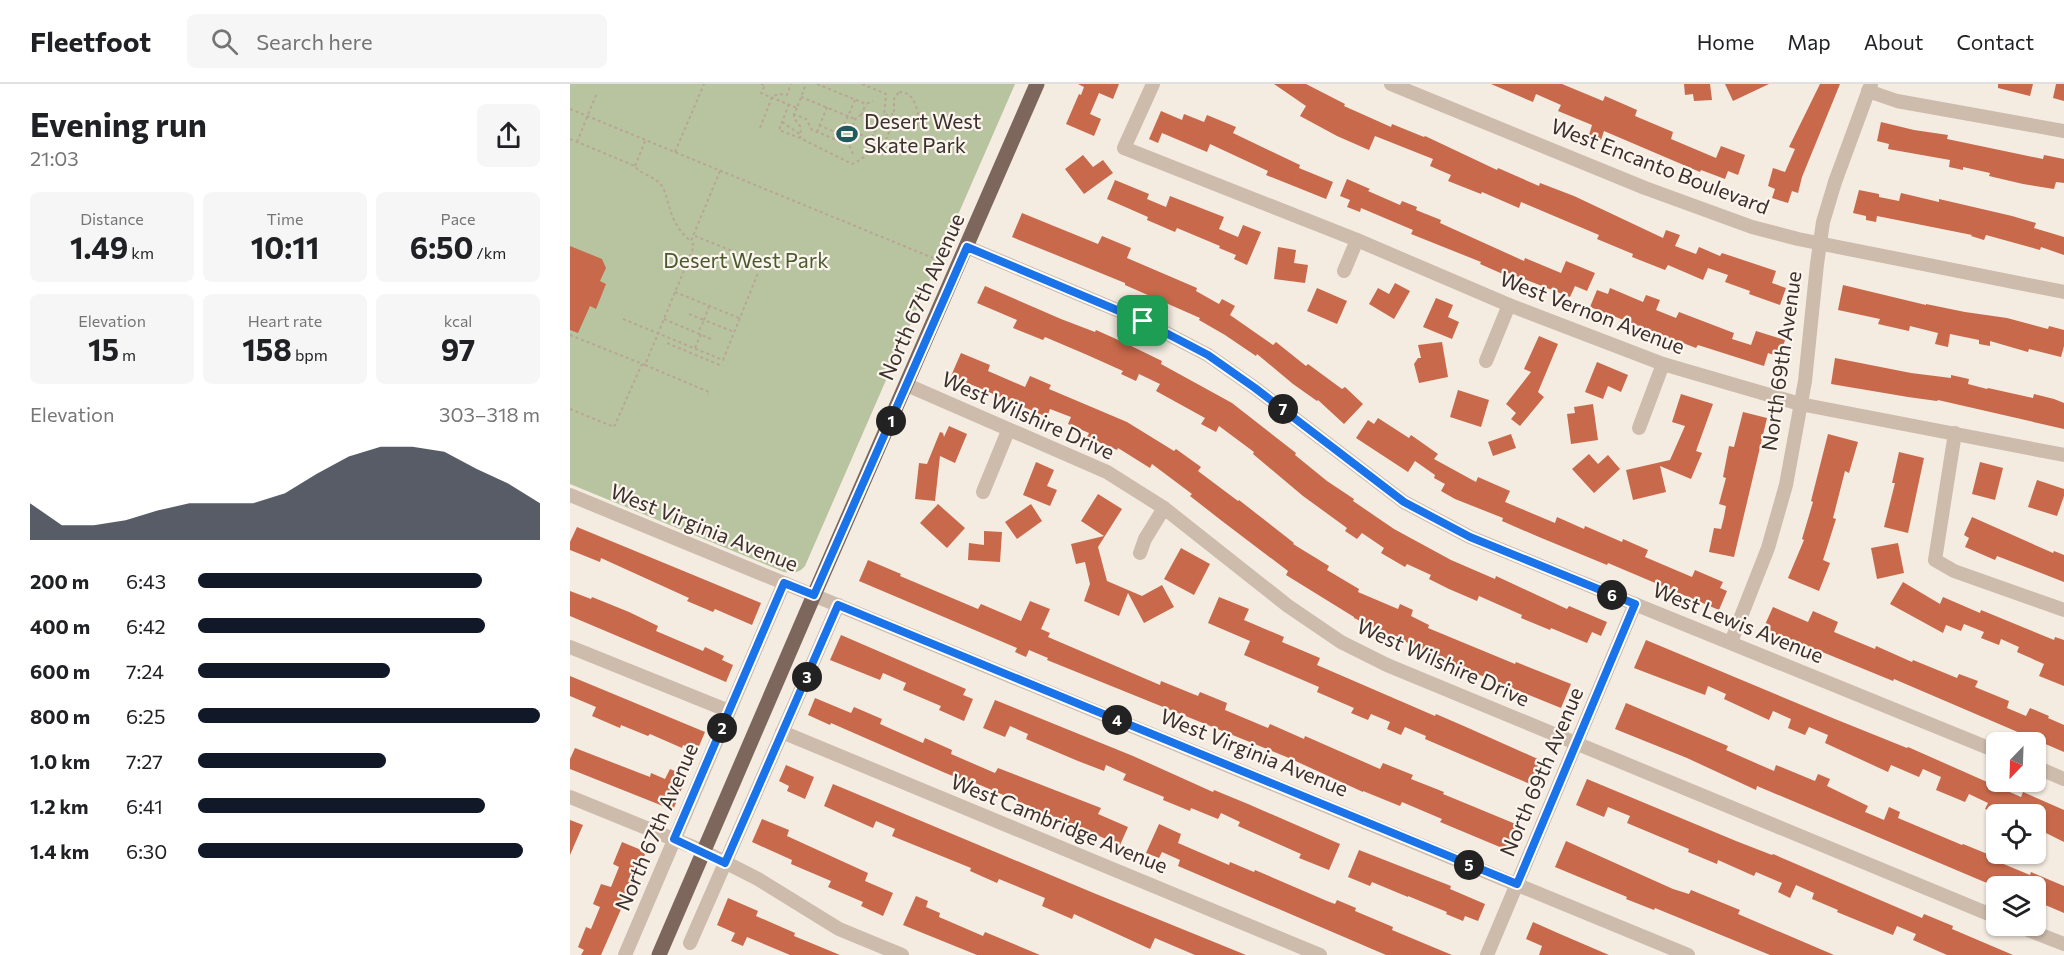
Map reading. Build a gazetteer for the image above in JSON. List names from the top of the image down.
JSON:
{
  "streets": {
    "main road": ["North 67th Avenue"],
    "street": [
      "West Encanto Boulevard",
      "West Vernon Avenue",
      "North 69th Avenue",
      "West Wilshire Drive",
      "West Virginia Avenue",
      "West Lewis Avenue",
      "West Cambridge Avenue"
    ]
  },
  "crossings": [
    ["West Encanto Boulevard", "North 69th Avenue"],
    ["North 67th Avenue", "West Wilshire Drive"],
    ["North 67th Avenue", "West Virginia Avenue"],
    ["North 67th Avenue", "West Lewis Avenue"],
    ["West Vernon Avenue", "North 69th Avenue"],
    ["North 69th Avenue", "West Wilshire Drive"],
    ["North 69th Avenue", "West Virginia Avenue"],
    ["North 69th Avenue", "West Lewis Avenue"]
  ],
  "parks": ["Desert West Park"],
  "places": {
    "sports": ["Desert West Skate Park"]
  },
  "north": "bottom left",
  "page": {
    "header": "Fleetfoot",
    "search": "Search here",
    "nav": [
      "Home",
      "Map",
      "About",
      "Contact"
    ],
    "heading": ["Evening run", "21:03"],
    "stats": [
      ["Distance", "1.49 km"],
      ["Time", "10:11"],
      ["Pace", "6:50 /km"],
      ["Elevation", "15 m"],
      ["Heart rate", "158 bpm"],
      ["kcal", "97"]
    ],
    "chart": ["Elevation", "303–318 m"],
    "pins": [
      "7",
      "1",
      "6",
      "3",
      "4",
      "2",
      "5"
    ],
    "list": [
      {
        "name": "200 m",
        "note": "6:43"
      },
      {
        "name": "400 m",
        "note": "6:42"
      },
      {
        "name": "600 m",
        "note": "7:24"
      },
      {
        "name": "800 m",
        "note": "6:25"
      },
      {
        "name": "1.0 km",
        "note": "7:27"
      },
      {
        "name": "1.2 km",
        "note": "6:41"
      },
      {
        "name": "1.4 km",
        "note": "6:30"
      }
    ]
  }
}
